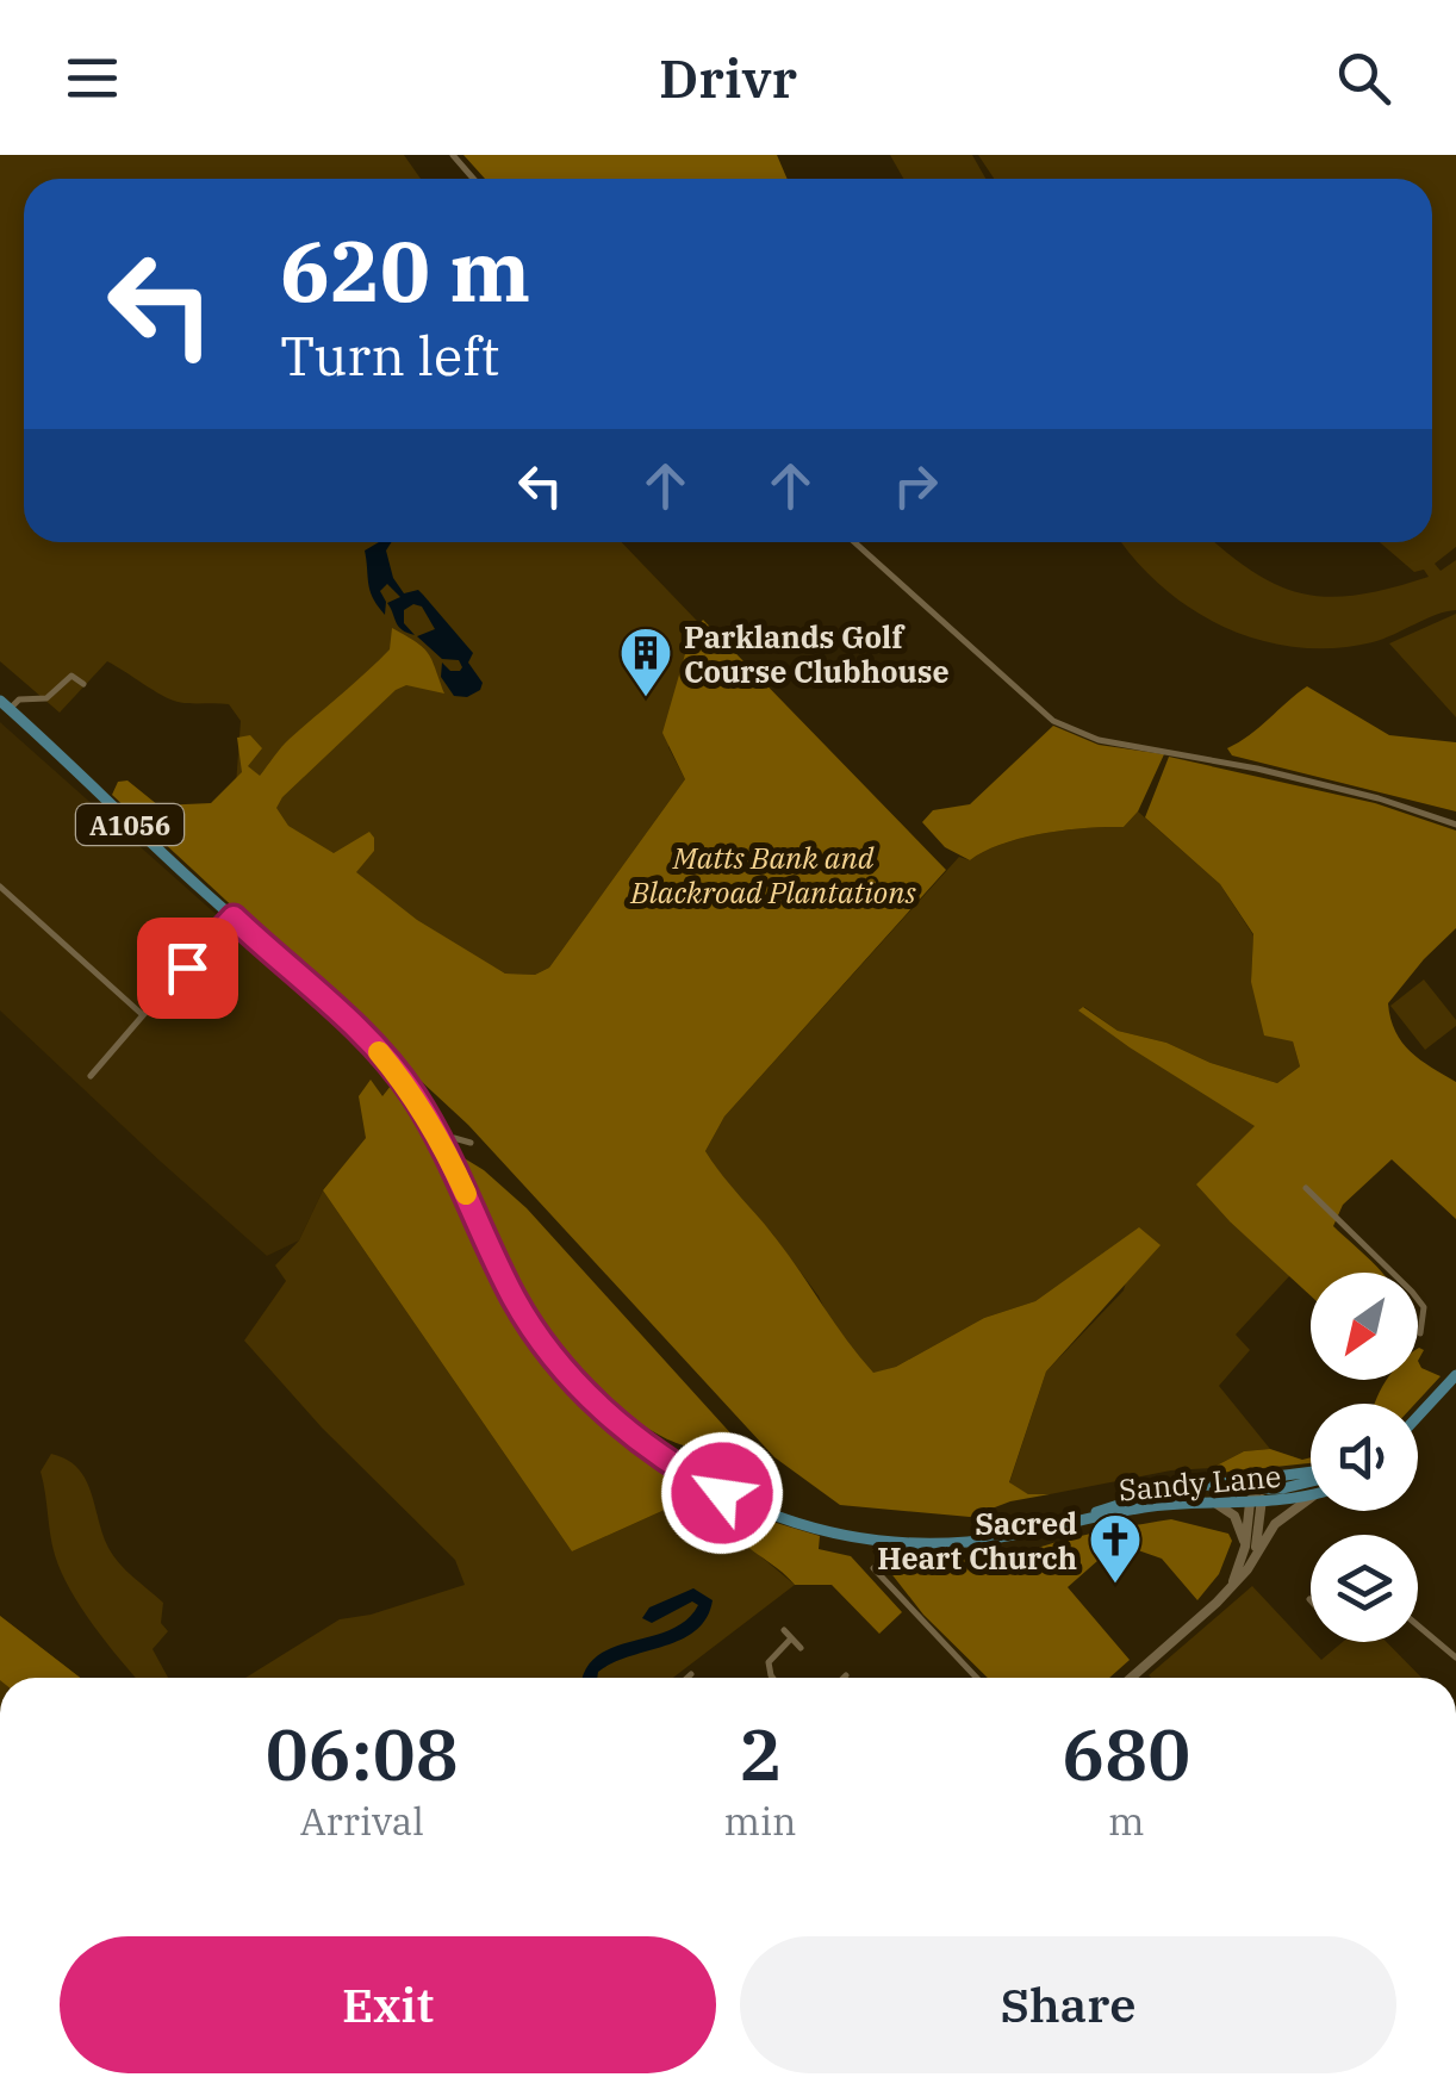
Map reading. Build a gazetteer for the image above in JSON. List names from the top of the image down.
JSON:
{
  "streets": {
    "main road": ["A1056", "Sandy Lane"]
  },
  "parks": ["Matts Bank and Blackroad Plantations"],
  "places": {
    "building": ["Parklands Golf Course Clubhouse"],
    "church": ["Sacred Heart Church"]
  },
  "north": "bottom left",
  "page": {
    "header": "Drivr",
    "turn": ["620 m", "Turn left"],
    "eta": [
      "06:08",
      "Arrival",
      "2",
      "min",
      "680",
      "m"
    ],
    "buttons": ["Exit", "Share"]
  }
}
